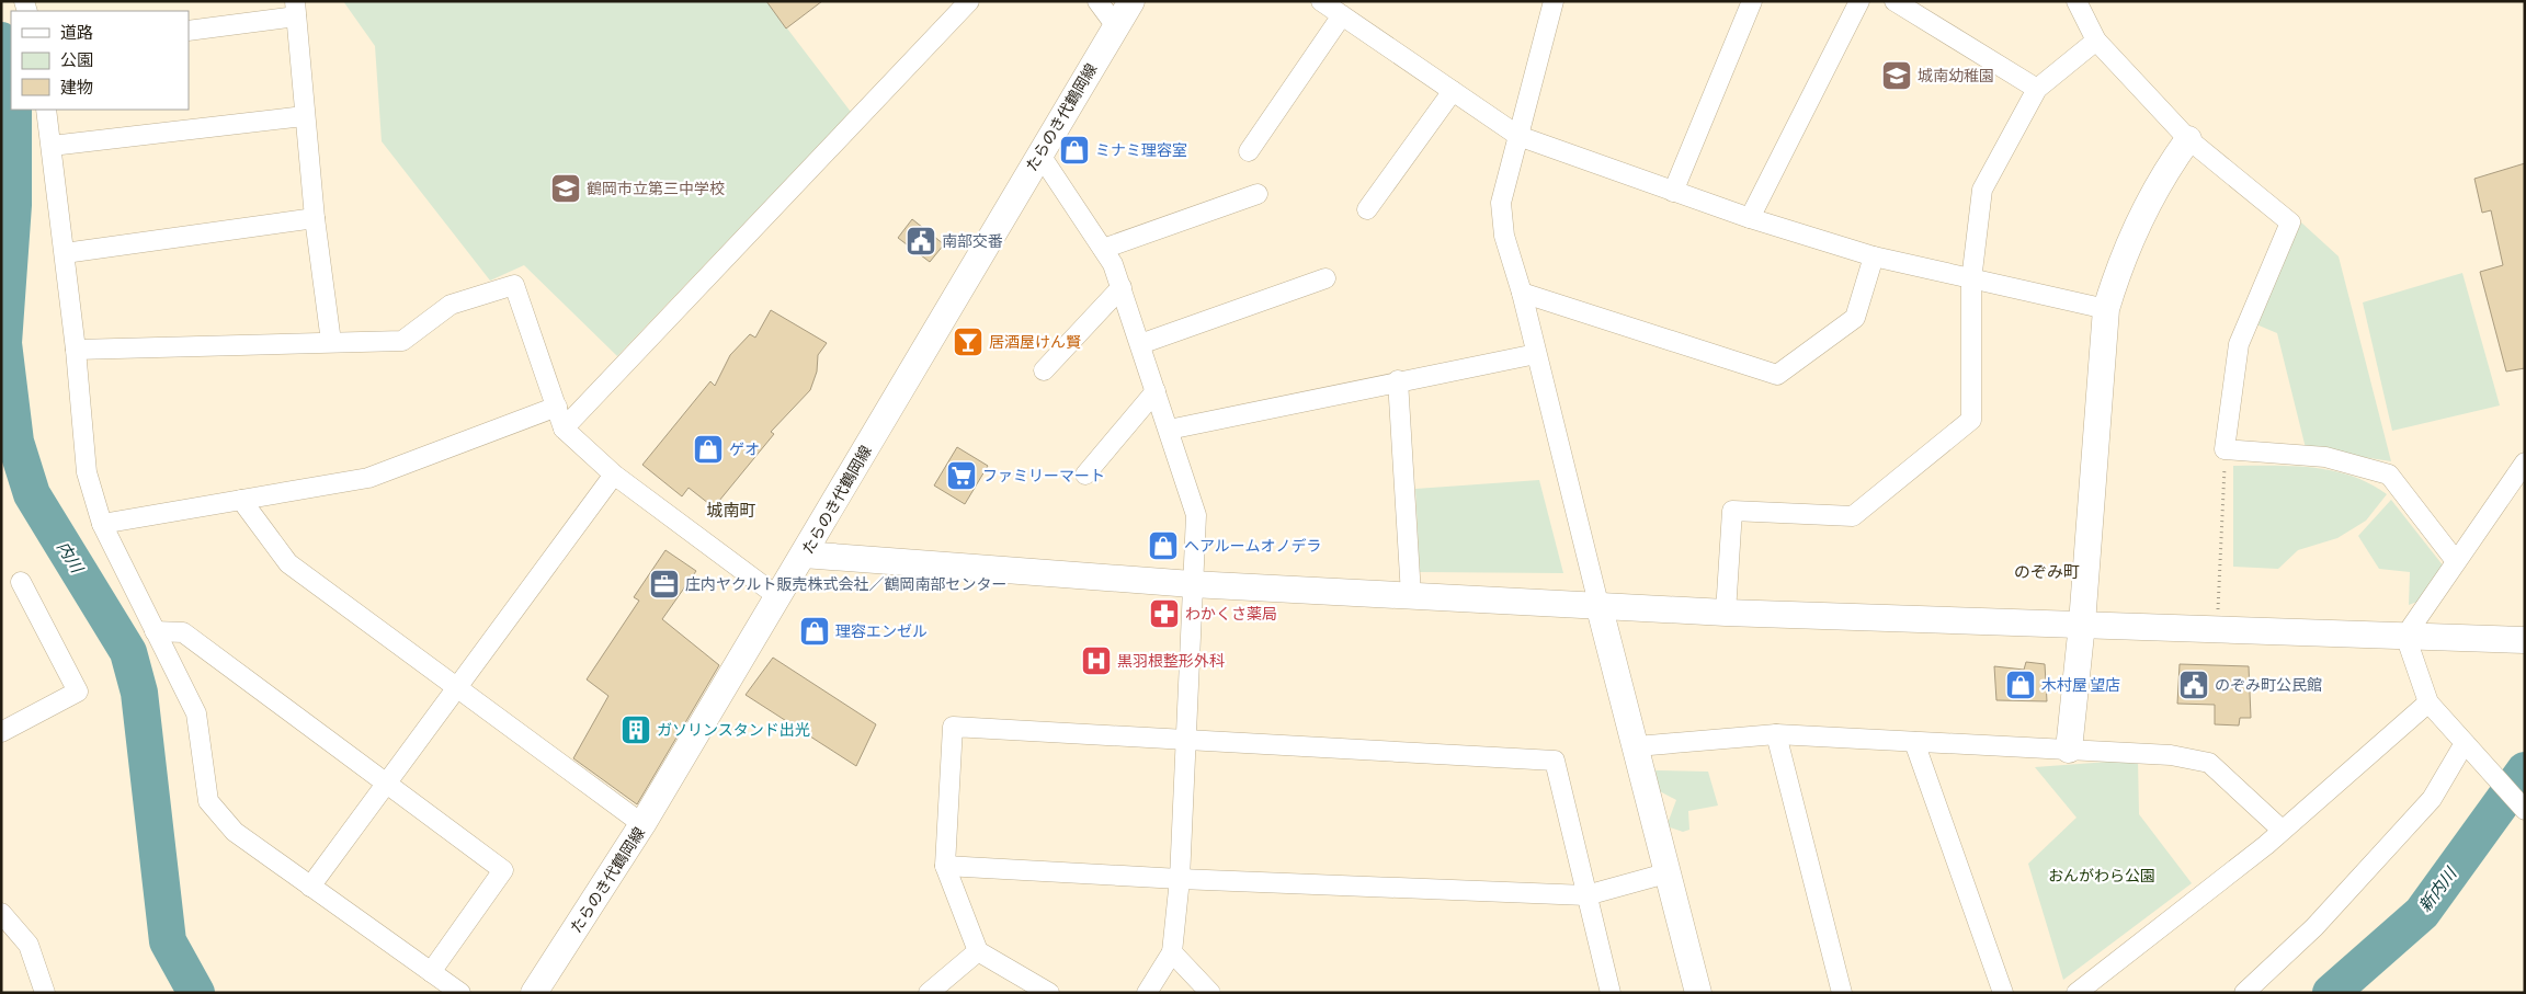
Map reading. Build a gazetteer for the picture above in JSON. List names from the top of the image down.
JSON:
{
  "streets": {
    "street": ["たらのき代鶴岡線"]
  },
  "districts": ["城南町", "のぞみ町"],
  "water": ["内川", "新内川"],
  "parks": ["おんがわら公園"],
  "places": {
    "school or university": ["城南幼稚園", "鶴岡市立第三中学校"],
    "shop": [
      "ミナミ理容室",
      "ゲオ",
      "ヘアルームオノデラ",
      "理容エンゼル",
      "木村屋 望店"
    ],
    "public building": ["南部交番", "のぞみ町公民館"],
    "bar": ["居酒屋けん賢"],
    "supermarket": ["ファミリーマート"],
    "office": ["庄内ヤクルト販売株式会社／鶴岡南部センター"],
    "pharmacy": ["わかくさ薬局"],
    "hospital": ["黒羽根整形外科"],
    "building": ["ガソリンスタンド出光"]
  },
  "legend": ["道路", "公園", "建物"]
}
